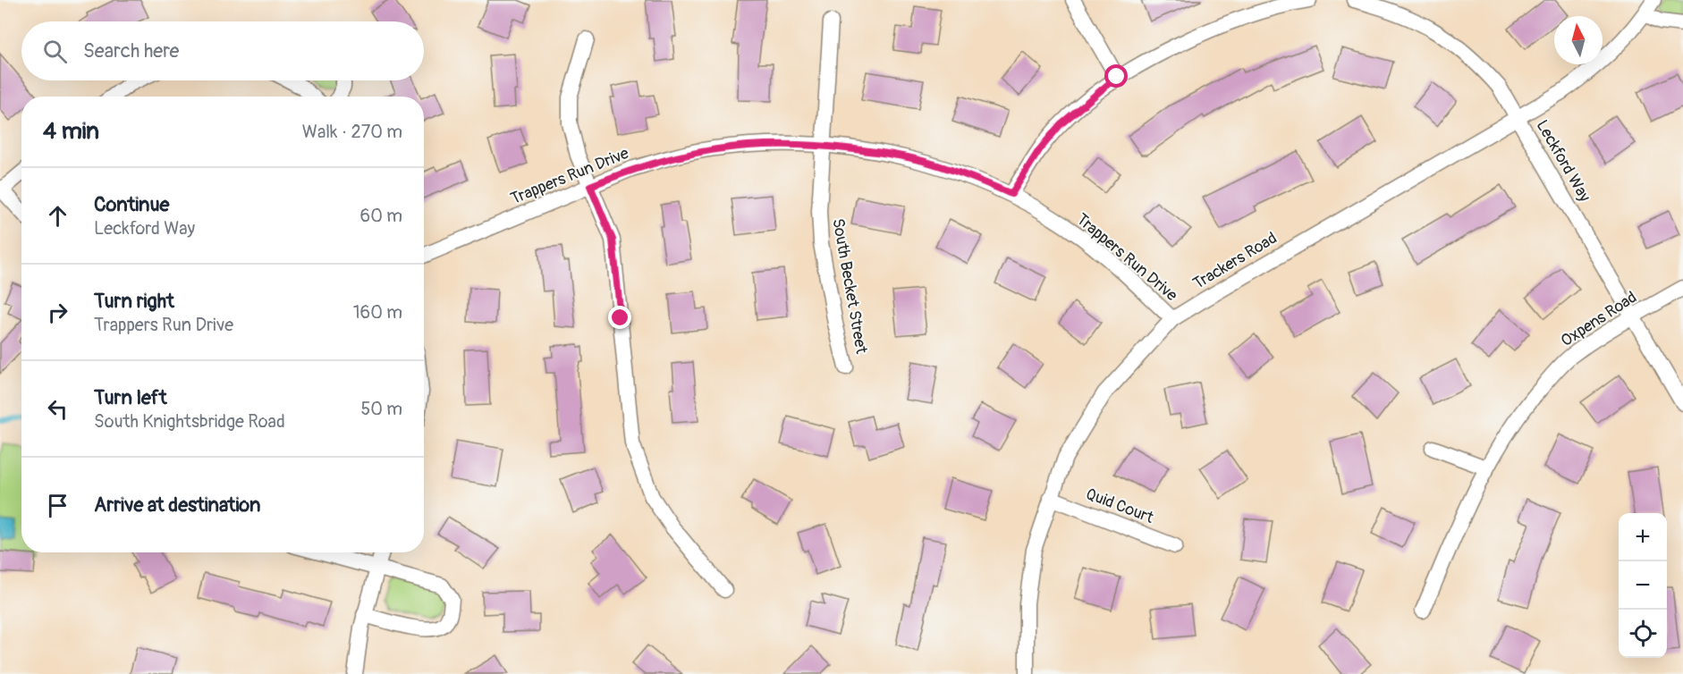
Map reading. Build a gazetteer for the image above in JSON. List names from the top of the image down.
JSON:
{
  "streets": {
    "street": [
      "Leckford Way",
      "Trappers Run Drive",
      "Trackers Road",
      "South Becket Street",
      "Oxpens Road",
      "Quid Court"
    ]
  },
  "crossings": [
    ["Leckford Way", "Trackers Road"],
    ["Leckford Way", "Oxpens Road"],
    ["Trappers Run Drive", "Trackers Road"],
    ["Trappers Run Drive", "South Becket Street"],
    ["Trackers Road", "Quid Court"]
  ],
  "north": "top",
  "page": {
    "search": "Search here",
    "heading": ["4 min", "Walk · 270 m"],
    "list": [
      ["Continue", "Leckford Way", "60 m"],
      ["Turn right", "Trappers Run Drive", "160 m"],
      ["Turn left", "South Knightsbridge Road", "50 m"],
      "Arrive at destination"
    ],
    "map_buttons": ["+", "−"]
  }
}
